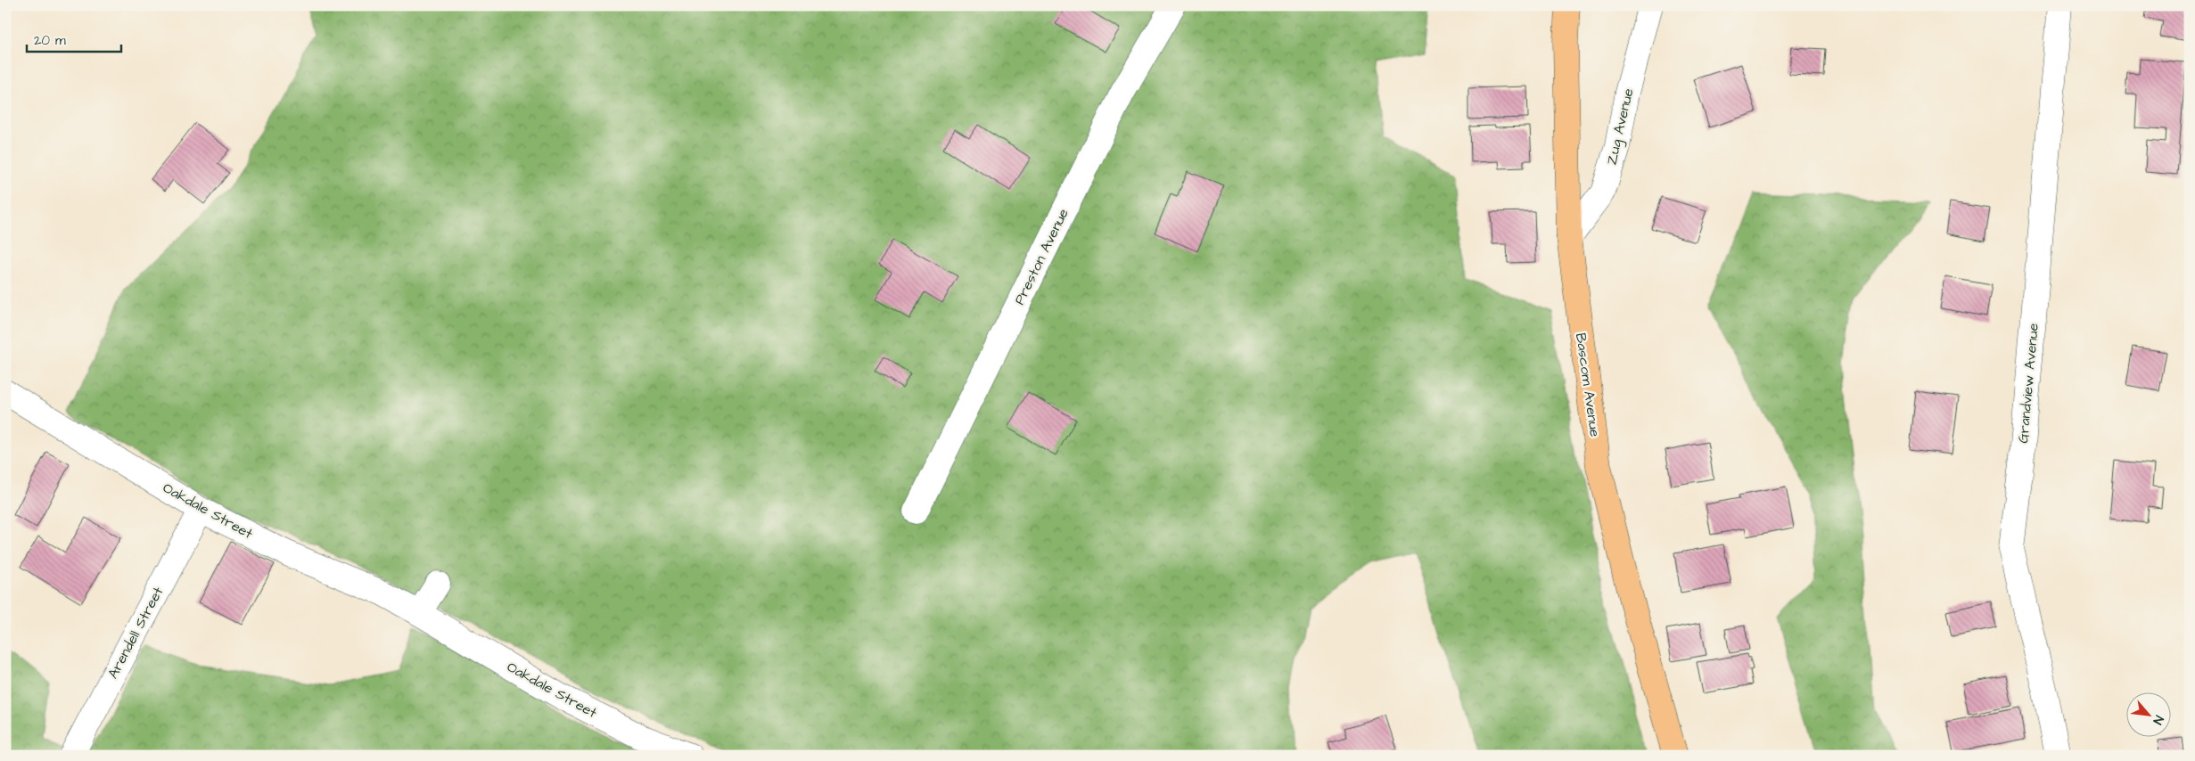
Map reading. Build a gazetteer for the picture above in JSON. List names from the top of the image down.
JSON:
{
  "streets": {
    "main road": ["Bascom Avenue"],
    "street": [
      "Zug Avenue",
      "Preston Avenue",
      "Grandview Avenue",
      "Oakdale Street",
      "Arendell Street"
    ]
  },
  "crossings": [
    ["Zug Avenue", "Bascom Avenue"],
    ["Oakdale Street", "Arendell Street"]
  ],
  "scale_bar": "20 m",
  "north": "bottom right"
}
